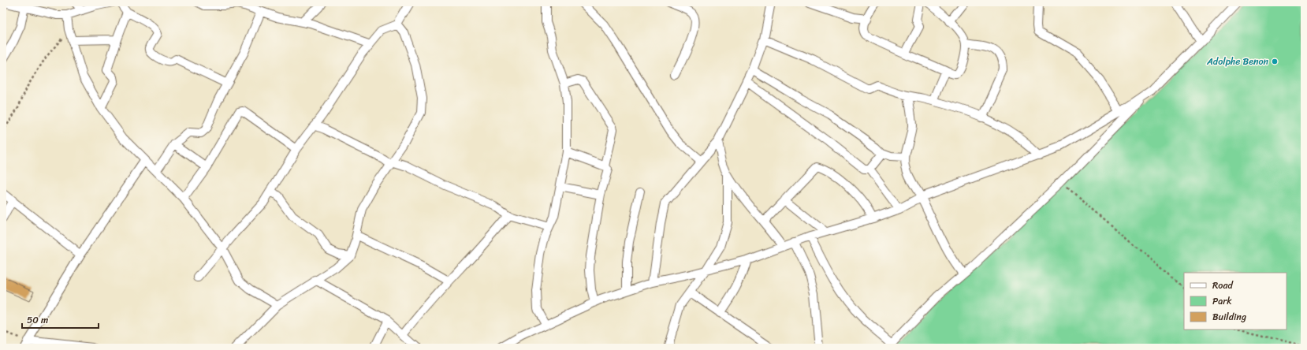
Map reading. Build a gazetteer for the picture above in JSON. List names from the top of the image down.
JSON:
{
  "places": ["Adolphe Benon"],
  "legend": ["Road", "Park", "Building"],
  "scale_bar": "50 m"
}
